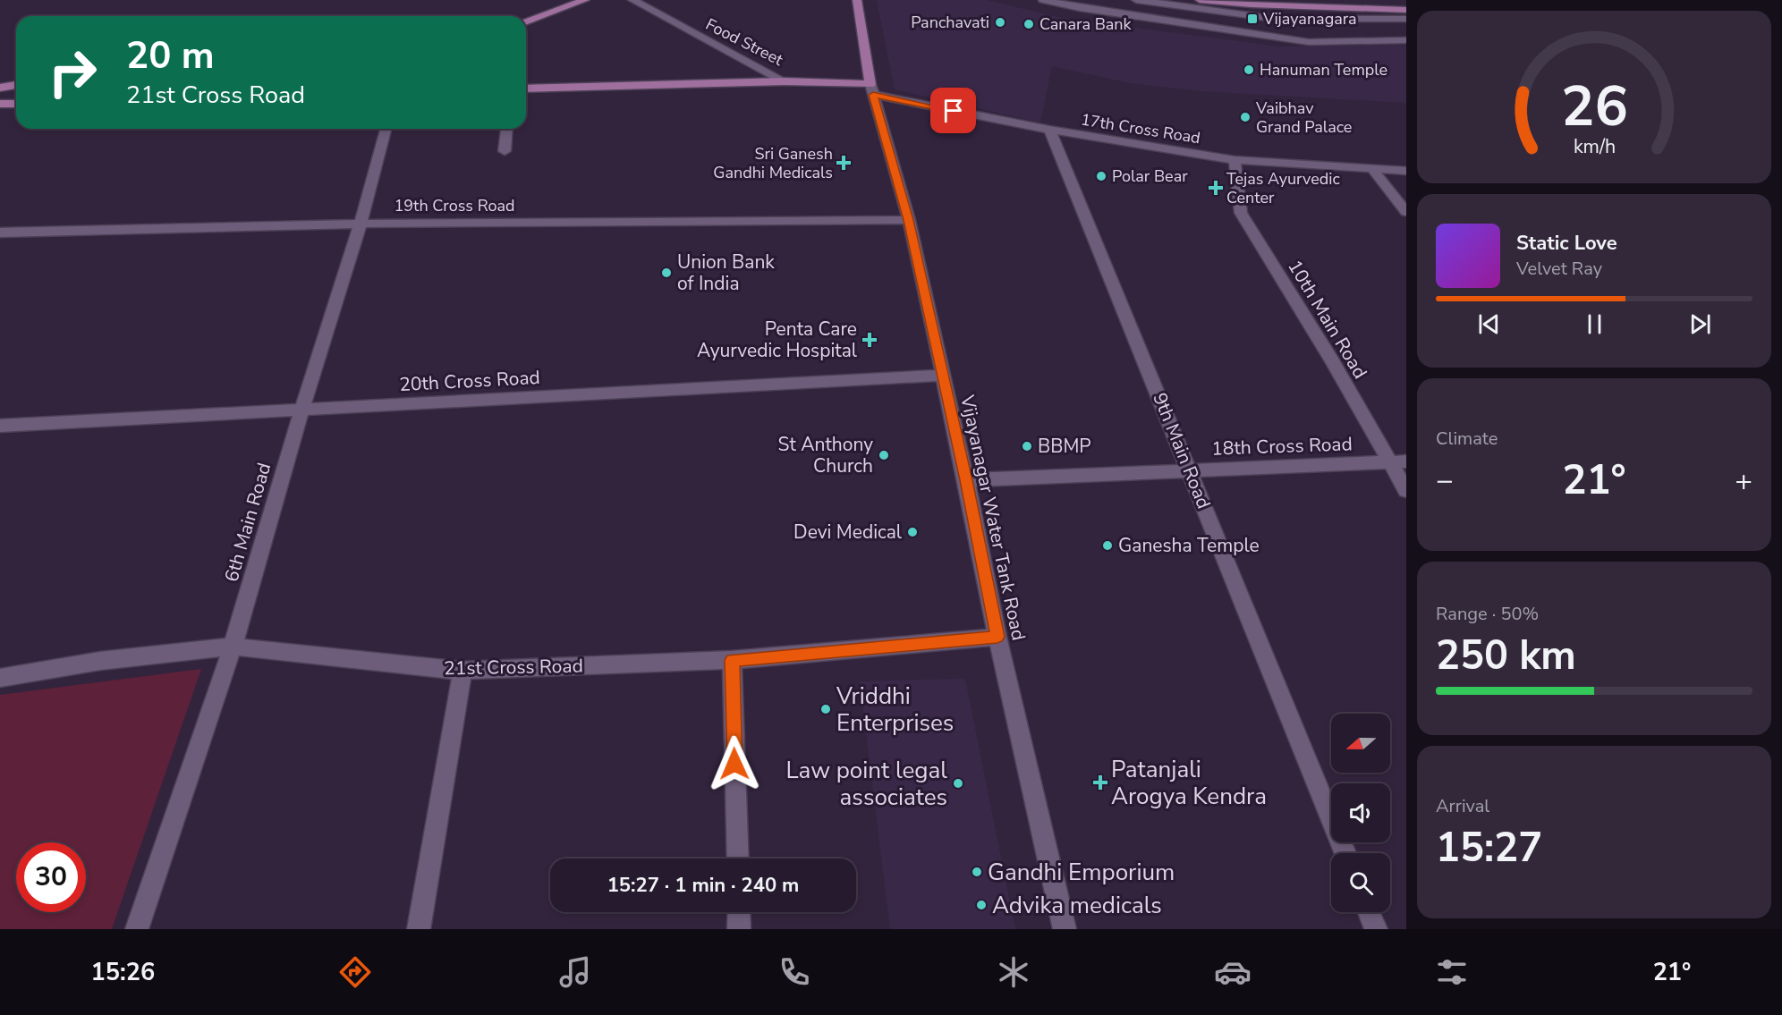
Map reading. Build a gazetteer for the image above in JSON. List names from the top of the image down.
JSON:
{
  "streets": {
    "street": [
      "Food Street",
      "17th Cross Road",
      "19th Cross Road",
      "10th Main Road",
      "20th Cross Road",
      "18th Cross Road",
      "9th Main Road",
      "Vijayanagar Water Tank Road",
      "6th Main Road",
      "21st Cross Road"
    ]
  },
  "crossings": [
    ["17th Cross Road", "10th Main Road"],
    ["17th Cross Road", "9th Main Road"],
    ["17th Cross Road", "Vijayanagar Water Tank Road"],
    ["19th Cross Road", "Vijayanagar Water Tank Road"],
    ["19th Cross Road", "6th Main Road"],
    ["10th Main Road", "18th Cross Road"],
    ["20th Cross Road", "Vijayanagar Water Tank Road"],
    ["20th Cross Road", "6th Main Road"],
    ["18th Cross Road", "9th Main Road"],
    ["18th Cross Road", "Vijayanagar Water Tank Road"],
    ["Vijayanagar Water Tank Road", "21st Cross Road"],
    ["6th Main Road", "21st Cross Road"]
  ],
  "places": {
    "transit": ["Vijayanagara"],
    "other": [
      "Panchavati",
      "Canara Bank",
      "Hanuman Temple",
      "Vaibhav Grand Palace",
      "Polar Bear",
      "Union Bank of India",
      "BBMP",
      "St Anthony Church",
      "Devi Medical",
      "Ganesha Temple",
      "Vriddhi Enterprises",
      "Law point legal associates",
      "Gandhi Emporium",
      "Advika medicals"
    ],
    "health": [
      "Sri Ganesh Gandhi Medicals",
      "Tejas Ayurvedic Center",
      "Penta Care Ayurvedic Hospital",
      "Patanjali Arogya Kendra"
    ]
  },
  "north": "left",
  "page": {
    "turn": ["20 m", "21st Cross Road"],
    "song": ["Static Love", "Velvet Ray"],
    "tile": [
      "Climate",
      ["Range · 50%", "250 km"],
      ["Arrival", "15:27"]
    ],
    "heat": ["−", "21°", "+"],
    "limit": "30",
    "trip": "15:27 · 1 min · 240 m",
    "tabs": ["15:26", "21°"],
    "gauge": ["26", "km/h"]
  }
}
